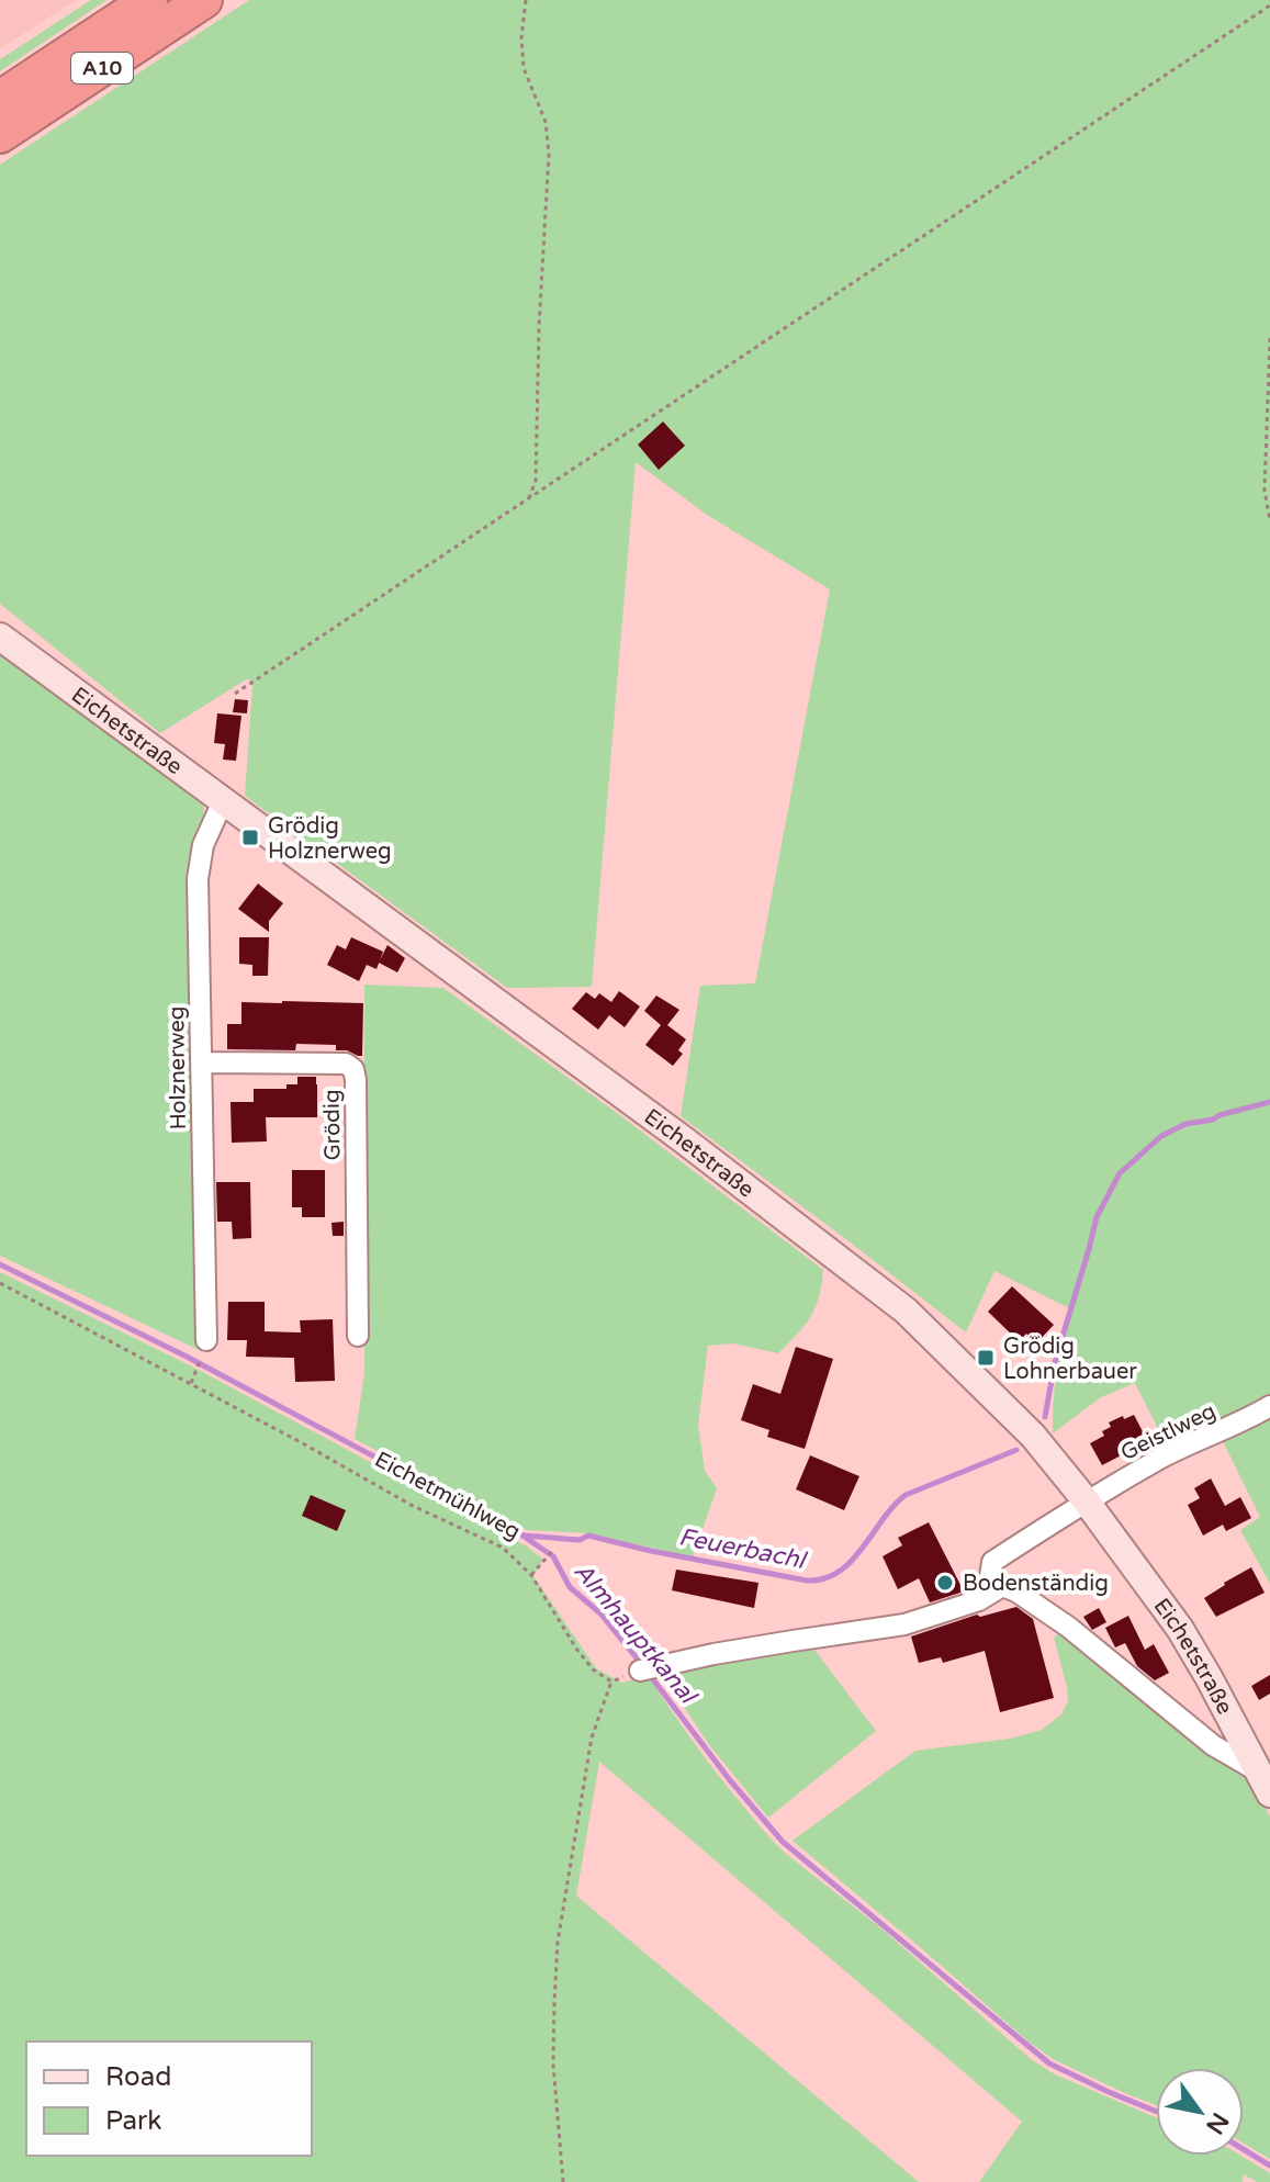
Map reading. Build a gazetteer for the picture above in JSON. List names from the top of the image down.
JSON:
{
  "streets": {
    "highway": ["A10"],
    "main road": ["Eichetstraße"],
    "street": ["Holznerweg", "Grödig", "Geistlweg"],
    "path": ["Eichetmühlweg"]
  },
  "crossings": [
    ["Eichetstraße", "Holznerweg"],
    ["Eichetstraße", "Geistlweg"],
    ["Holznerweg", "Grödig"]
  ],
  "water": ["Feuerbachl", "Almhauptkanal"],
  "places": {
    "transit": ["Grödig Holznerweg", "Grödig Lohnerbauer"],
    "other": ["Bodenständig"]
  },
  "legend": ["Road", "Park"],
  "north": "bottom right"
}
